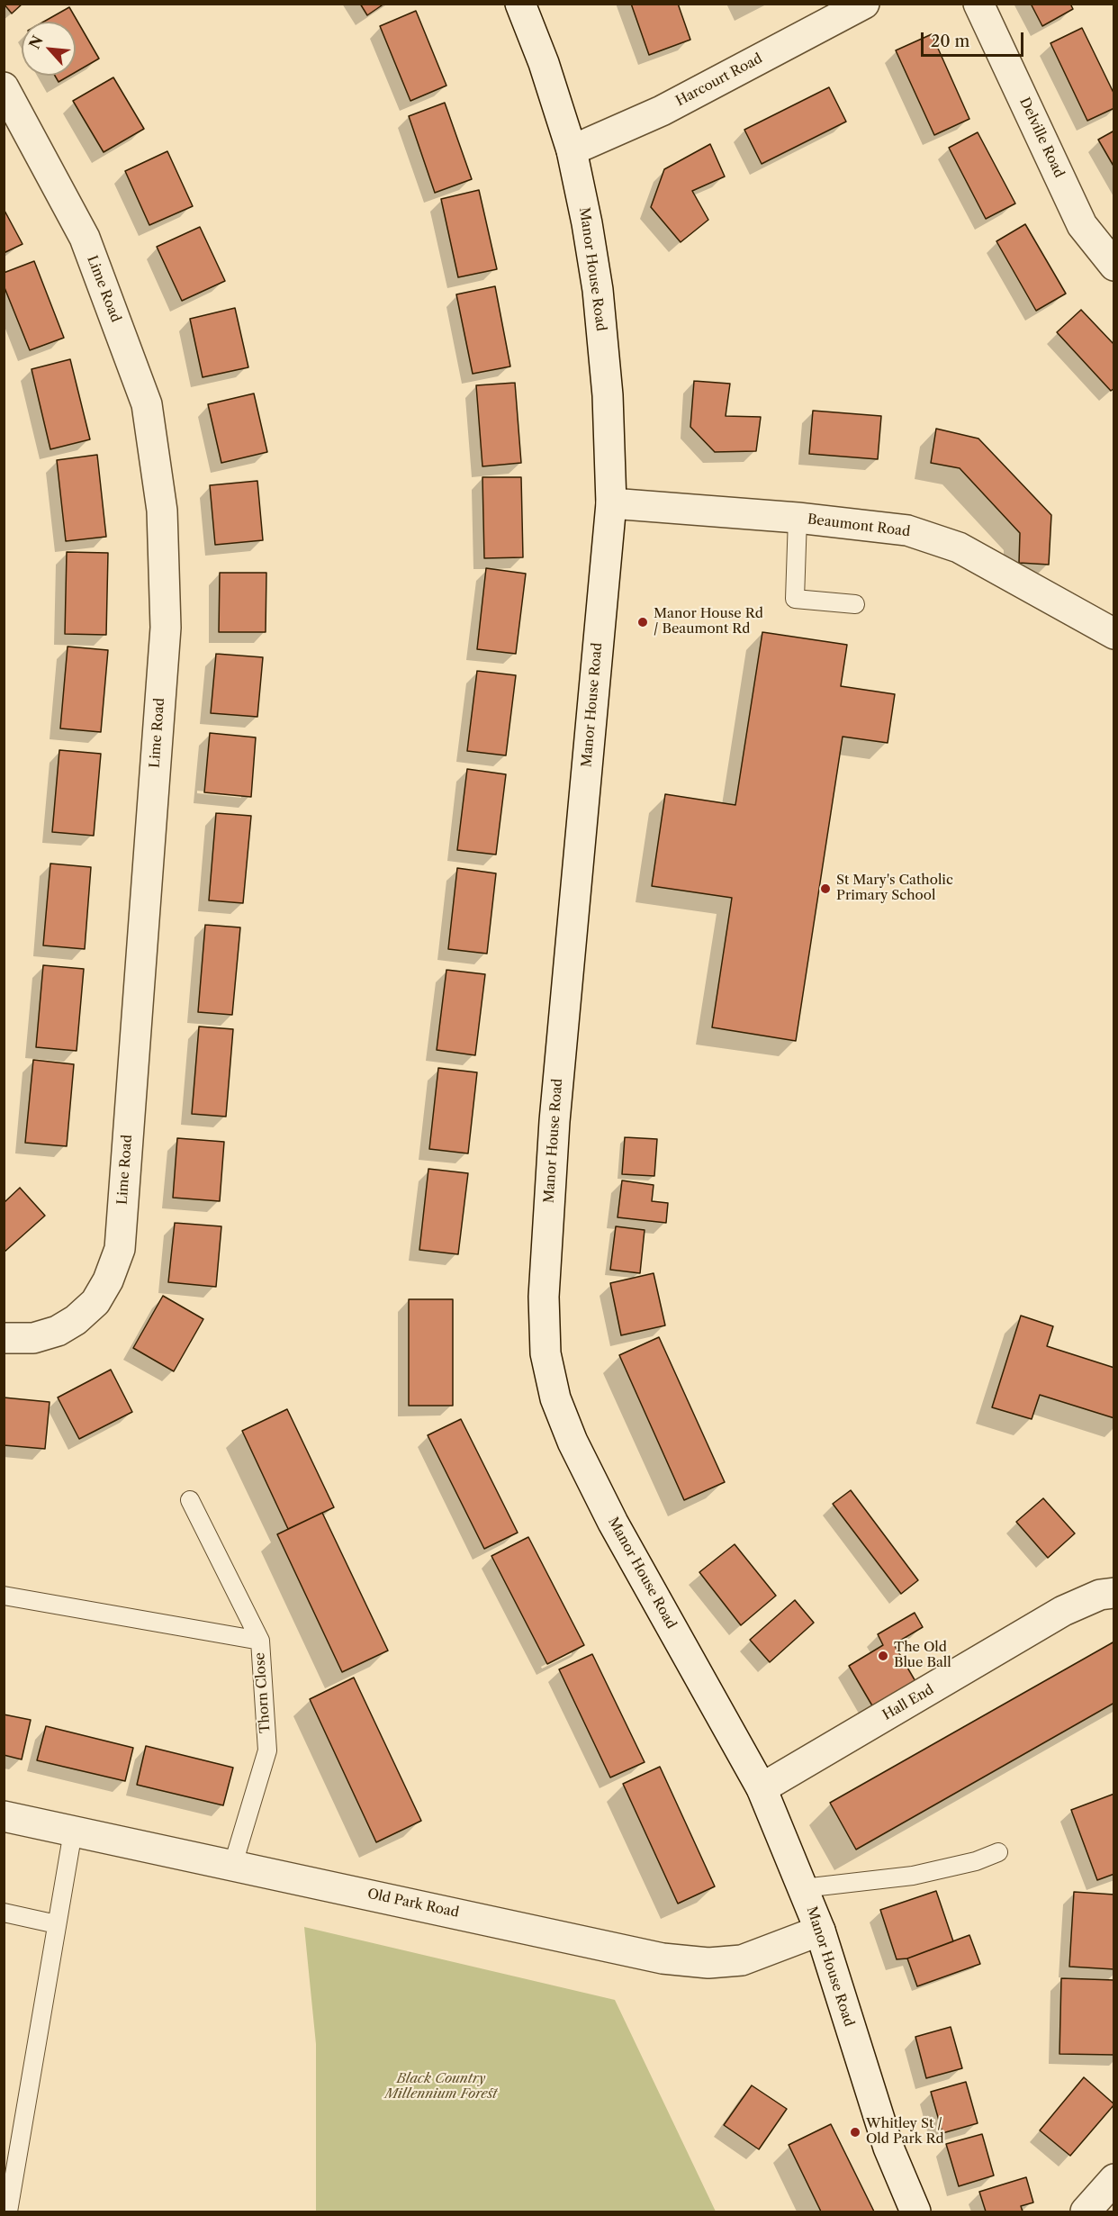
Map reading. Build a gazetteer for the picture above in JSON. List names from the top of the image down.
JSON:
{
  "streets": {
    "street": [
      "Harcourt Road",
      "Delville Road",
      "Manor House Road",
      "Lime Road",
      "Beaumont Road",
      "Hall End",
      "Old Park Road"
    ],
    "lane": ["Thorn Close"]
  },
  "crossings": [
    ["Harcourt Road", "Manor House Road"],
    ["Manor House Road", "Beaumont Road"],
    ["Manor House Road", "Hall End"],
    ["Manor House Road", "Old Park Road"],
    ["Thorn Close", "Old Park Road"]
  ],
  "parks": ["Black Country Millennium Forest"],
  "places": [
    "Manor House Rd / Beaumont Rd",
    "St Mary's Catholic Primary School",
    "The Old Blue Ball",
    "Whitley St / Old Park Rd"
  ],
  "scale_bar": "20 m",
  "north": "top left"
}
